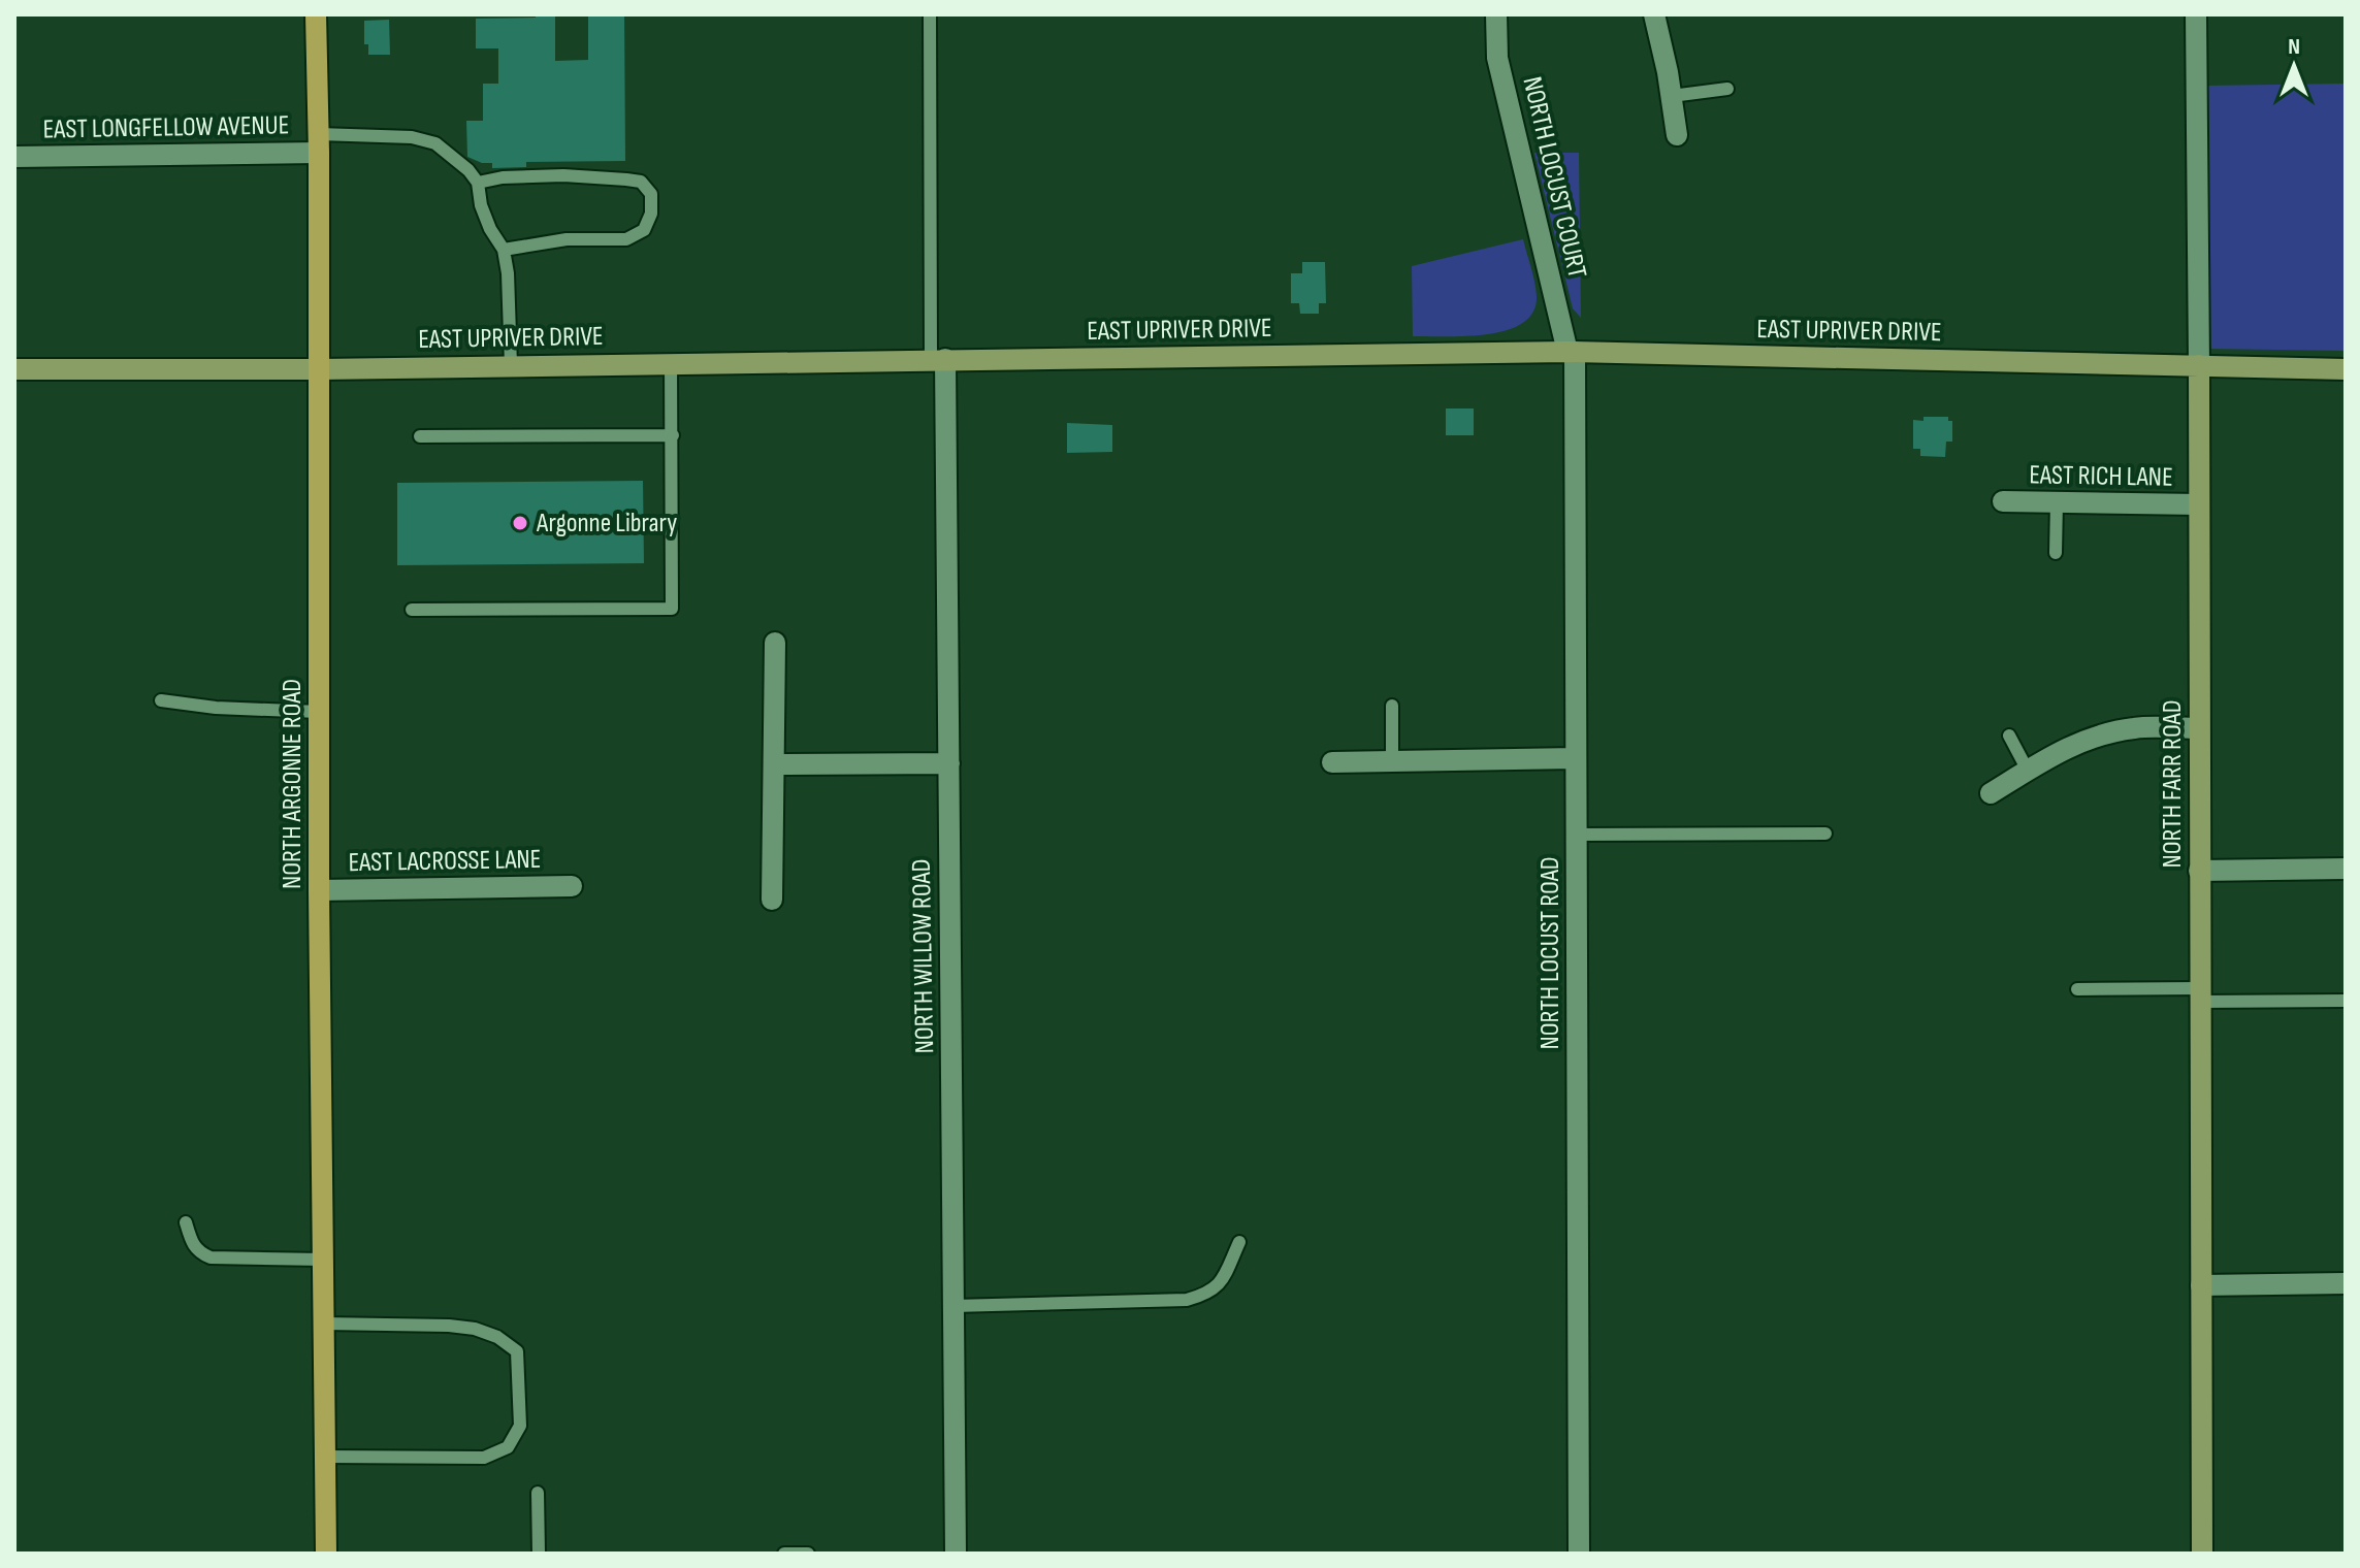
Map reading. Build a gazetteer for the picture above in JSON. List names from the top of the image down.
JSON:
{
  "streets": {
    "main road": ["NORTH ARGONNE ROAD"],
    "street": [
      "EAST LONGFELLOW AVENUE",
      "NORTH LOCUST COURT",
      "EAST UPRIVER DRIVE",
      "EAST RICH LANE",
      "NORTH FARR ROAD",
      "EAST LACROSSE LANE",
      "NORTH LOCUST ROAD",
      "NORTH WILLOW ROAD"
    ]
  },
  "crossings": [
    ["EAST LONGFELLOW AVENUE", "NORTH ARGONNE ROAD"],
    ["NORTH LOCUST COURT", "EAST UPRIVER DRIVE"],
    ["NORTH LOCUST COURT", "NORTH LOCUST ROAD"],
    ["EAST UPRIVER DRIVE", "NORTH ARGONNE ROAD"],
    ["EAST UPRIVER DRIVE", "NORTH FARR ROAD"],
    ["EAST UPRIVER DRIVE", "NORTH LOCUST ROAD"],
    ["EAST UPRIVER DRIVE", "NORTH WILLOW ROAD"],
    ["EAST RICH LANE", "NORTH FARR ROAD"],
    ["NORTH ARGONNE ROAD", "EAST LACROSSE LANE"]
  ],
  "places": ["Argonne Library"],
  "north": "top"
}
